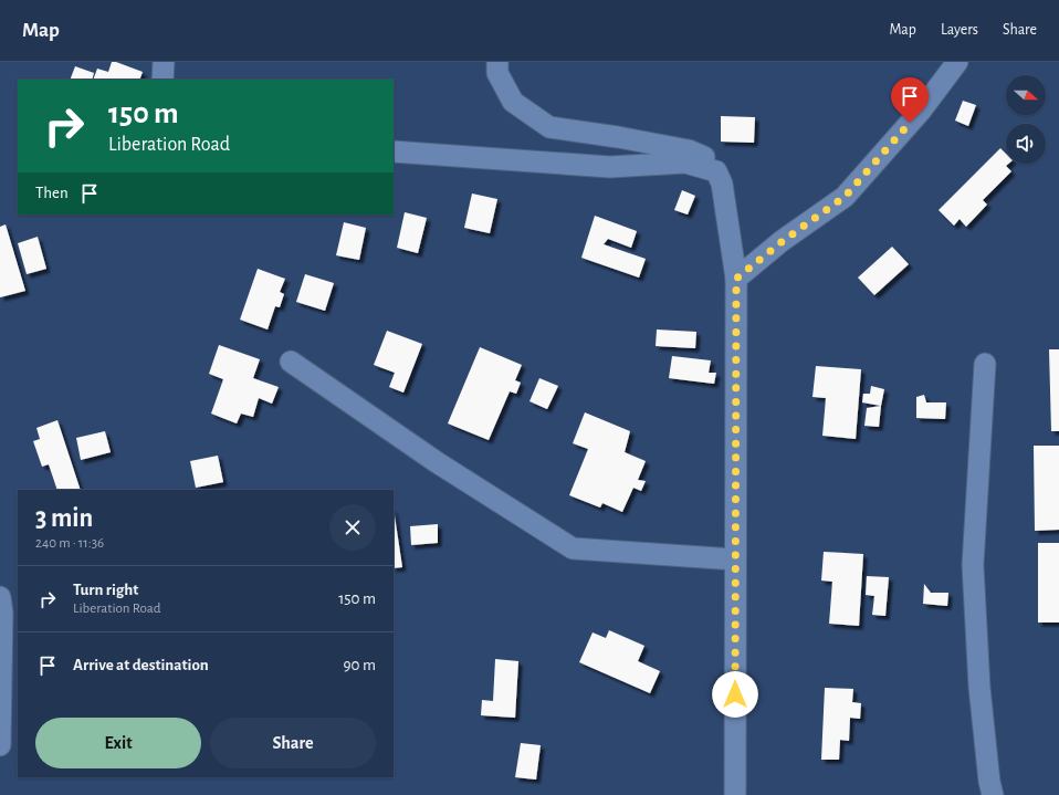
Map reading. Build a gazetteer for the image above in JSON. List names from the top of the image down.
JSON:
{
  "north": "right",
  "page": {
    "header": "Map",
    "nav": ["Map", "Layers", "Share"],
    "turn": ["150 m", "Liberation Road"],
    "then": "Then",
    "heading": ["3 min", "240 m · 11:36"],
    "list": [
      {
        "name": "Turn right",
        "note": "Liberation Road",
        "value": "150 m"
      },
      {
        "name": "Arrive at destination",
        "value": "90 m"
      }
    ],
    "buttons": ["Exit", "Share"]
  }
}
